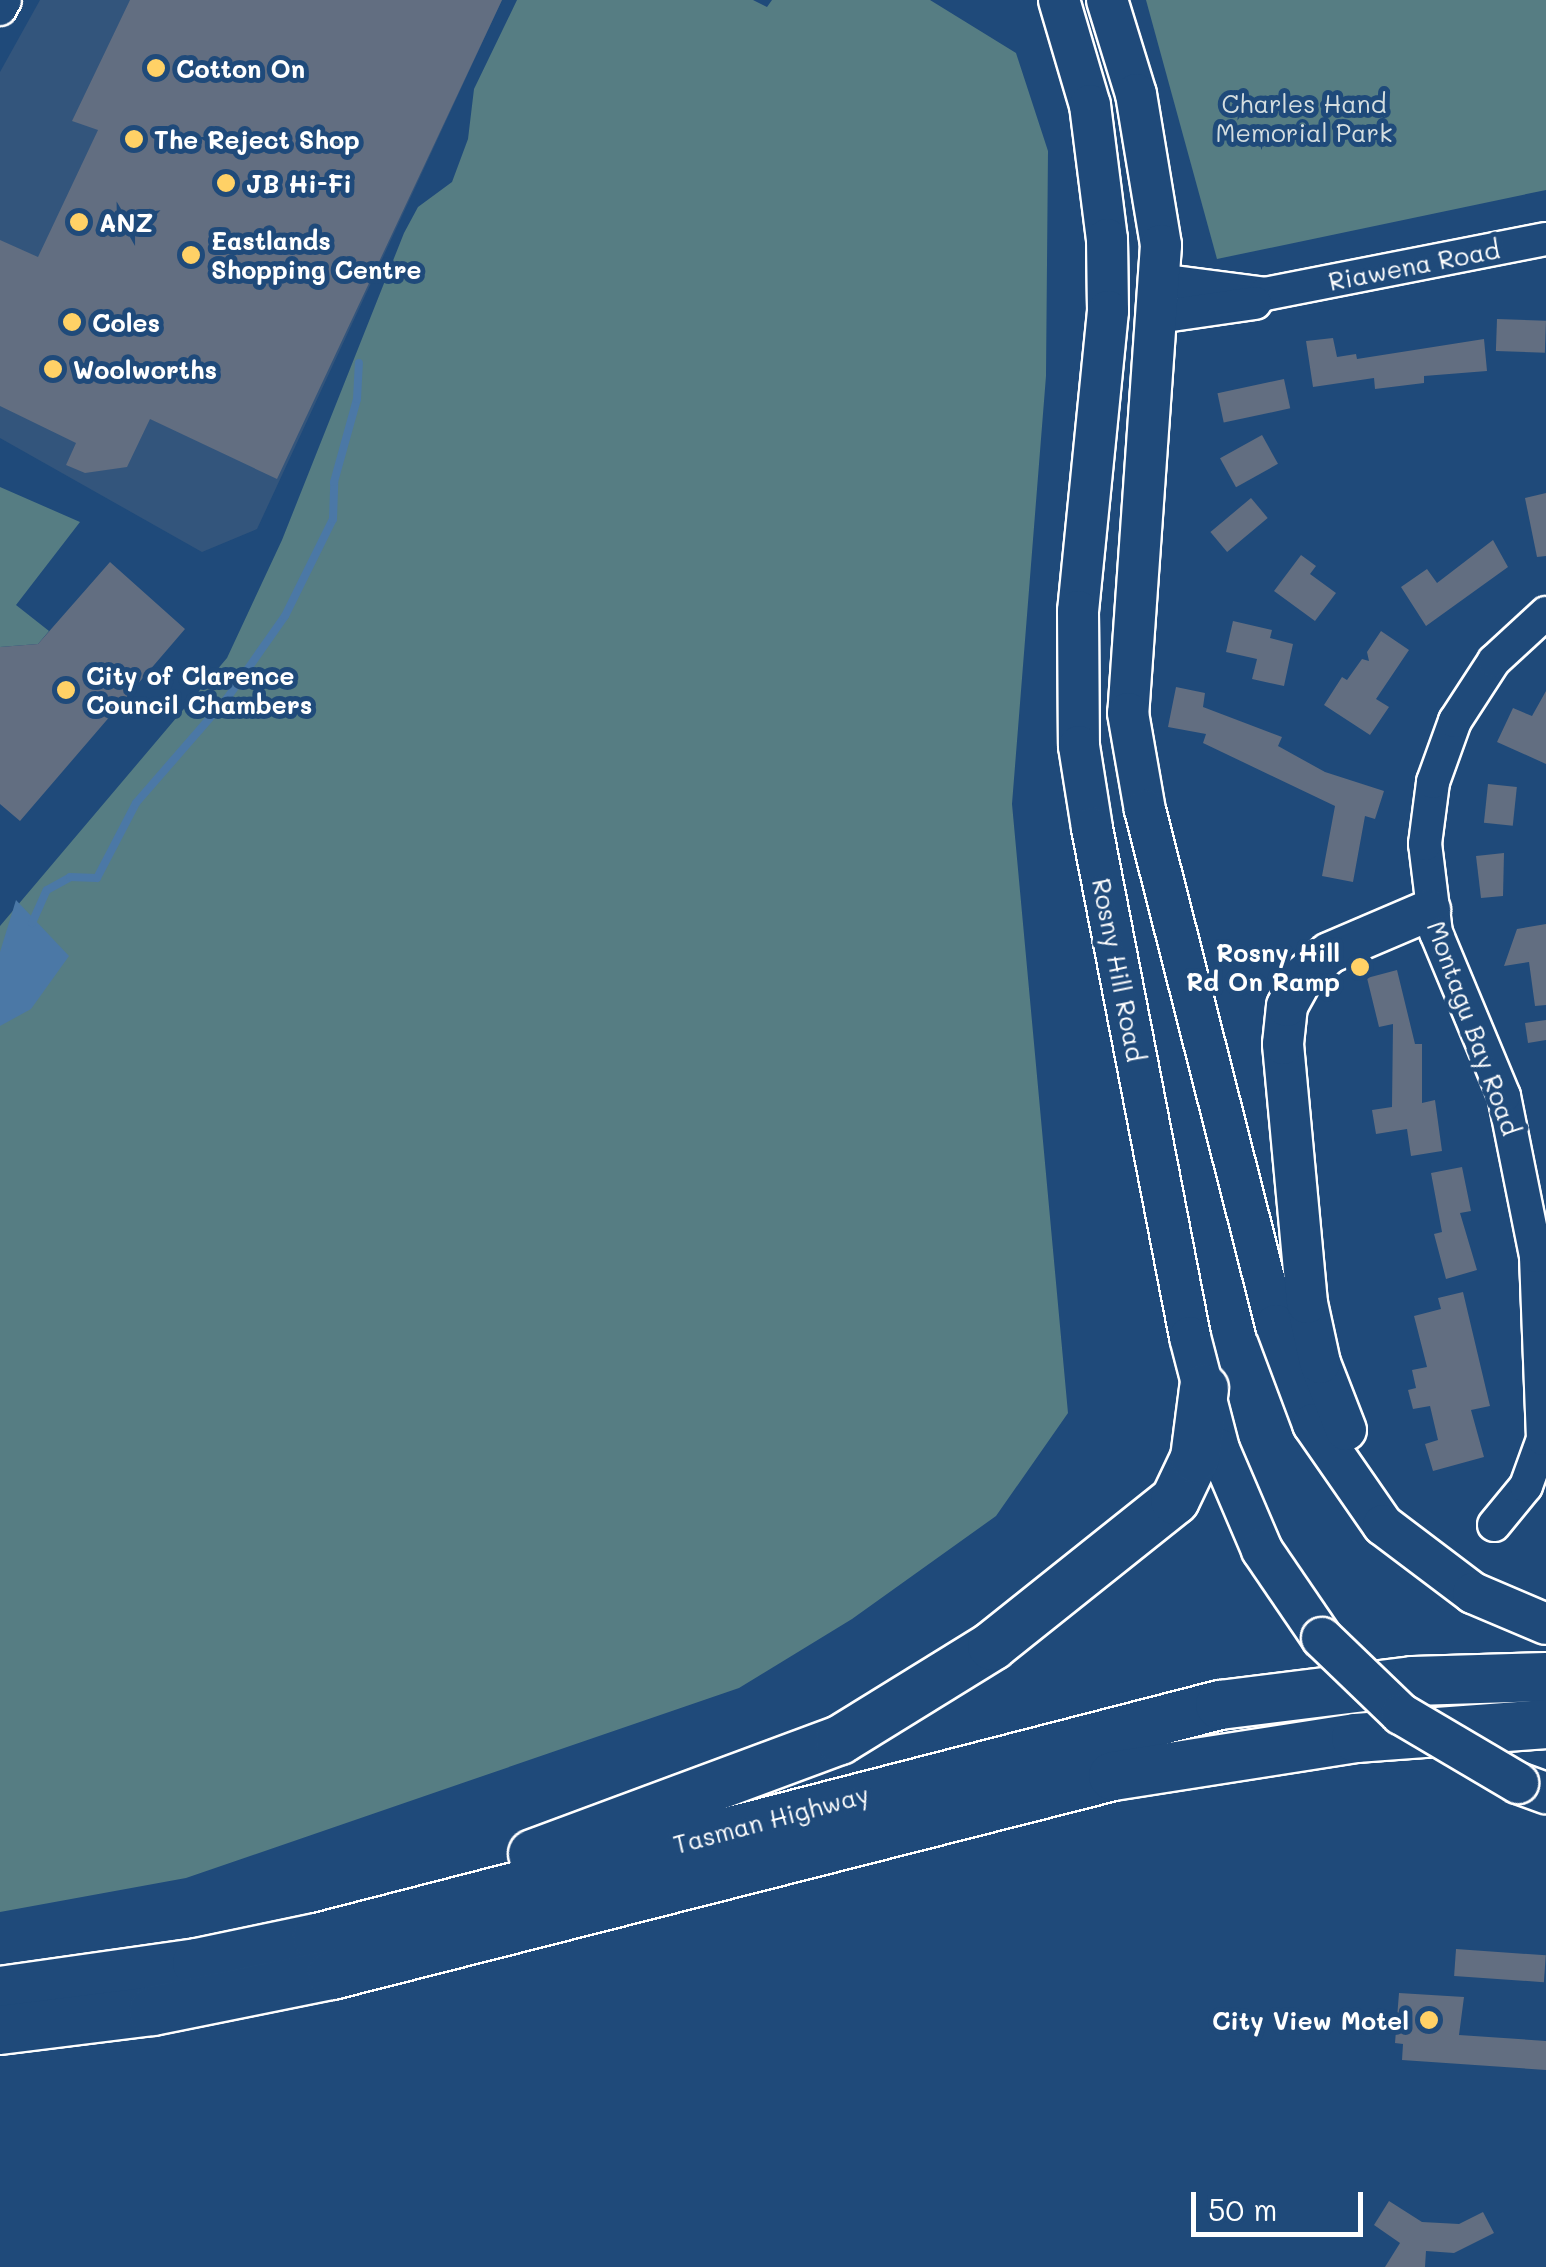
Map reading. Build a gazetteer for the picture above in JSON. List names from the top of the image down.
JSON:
{
  "streets": {
    "highway": ["Tasman Highway"],
    "main road": ["Rosny Hill Road"],
    "street": ["Riawena Road", "Montagu Bay Road"]
  },
  "parks": ["Charles Hand Memorial Park"],
  "places": [
    "Cotton On",
    "The Reject Shop",
    "JB Hi-Fi",
    "ANZ",
    "Eastlands Shopping Centre",
    "Coles",
    "Woolworths",
    "City of Clarence Council Chambers",
    "Rosny Hill Rd On Ramp",
    "City View Motel"
  ],
  "scale_bar": "50 m"
}
